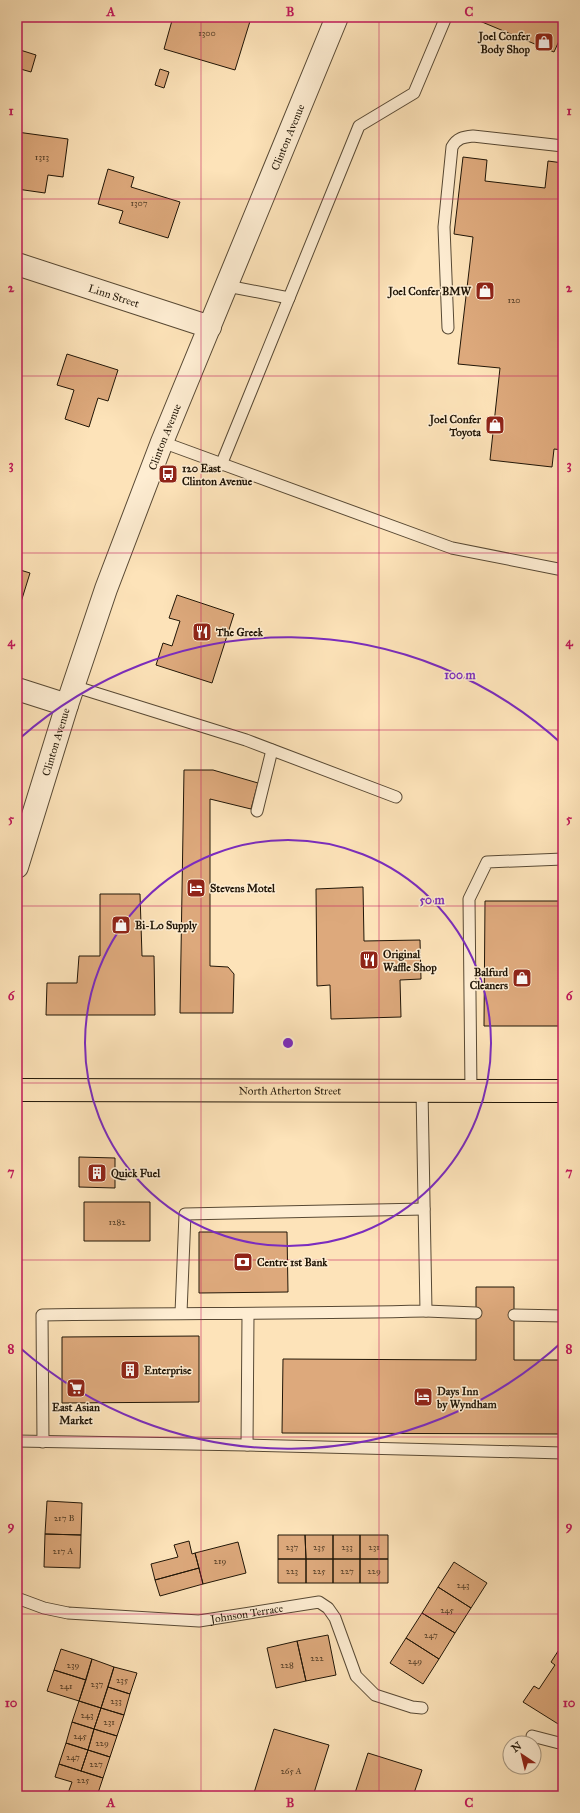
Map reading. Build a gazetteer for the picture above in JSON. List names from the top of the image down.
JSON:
{
  "streets": {
    "main road": ["North Atherton Street"],
    "street": ["Clinton Avenue", "Linn Street"],
    "lane": ["Johnson Terrace"]
  },
  "crossings": [
    ["Clinton Avenue", "Linn Street"]
  ],
  "places": {
    "shop": [
      "Joel Confer Body Shop",
      "Joel Confer BMW",
      "Joel Confer Toyota",
      "Bi-Lo Supply",
      "Balfurd Cleaners"
    ],
    "bus stop": ["120 East Clinton Avenue"],
    "restaurant": ["The Greek", "Original Waffle Shop"],
    "hotel": ["Stevens Motel", "Days Inn by Wyndham"],
    "building": ["Quick Fuel", "Enterprise"],
    "bank": ["Centre 1st Bank"],
    "supermarket": ["East Asian Market"]
  },
  "house_numbers": [
    "1300",
    "1313",
    "1307",
    "120",
    "1282",
    "217 B",
    "237",
    "235",
    "233",
    "231",
    "217 A",
    "219",
    "223",
    "225",
    "227",
    "229",
    "243",
    "245",
    "247",
    "222",
    "249",
    "239",
    "228",
    "235",
    "237",
    "241",
    "233",
    "243",
    "231",
    "245",
    "229",
    "247",
    "227",
    "265 A",
    "225"
  ],
  "north": "top left",
  "grid": {
    "columns": ["A", "B", "C"],
    "rows": [
      "1",
      "2",
      "3",
      "4",
      "5",
      "6",
      "7",
      "8",
      "9",
      "10"
    ]
  },
  "rings": ["100 m", "50 m"]
}
